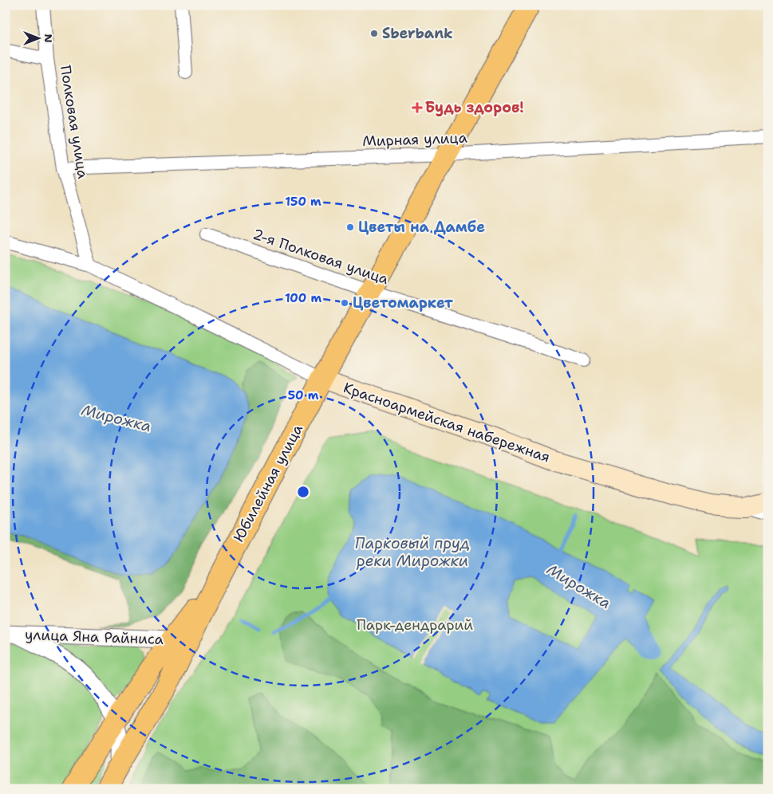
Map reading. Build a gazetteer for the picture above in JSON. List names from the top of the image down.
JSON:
{
  "streets": {
    "main road": ["Красноармейская набережная", "Юбилейная улица"],
    "street": [
      "Полковая улица",
      "Мирная улица",
      "2-я Полковая улица",
      "улица Яна Райниса"
    ]
  },
  "crossings": [
    ["Полковая улица", "Мирная улица"],
    ["Полковая улица", "Красноармейская набережная"],
    ["Мирная улица", "Юбилейная улица"],
    ["2-я Полковая улица", "Юбилейная улица"],
    ["Красноармейская набережная", "Юбилейная улица"],
    ["Юбилейная улица", "улица Яна Райниса"]
  ],
  "water": ["Мирожка", "Парковый пруд реки Мирожки"],
  "parks": ["Парк-дендрарий"],
  "places": {
    "other": ["Sberbank", "Цветы на Дамбе", "Цветомаркет"],
    "health": ["Будь здоров!"]
  },
  "north": "right",
  "rings": ["150 m", "100 m", "50 m"]
}
